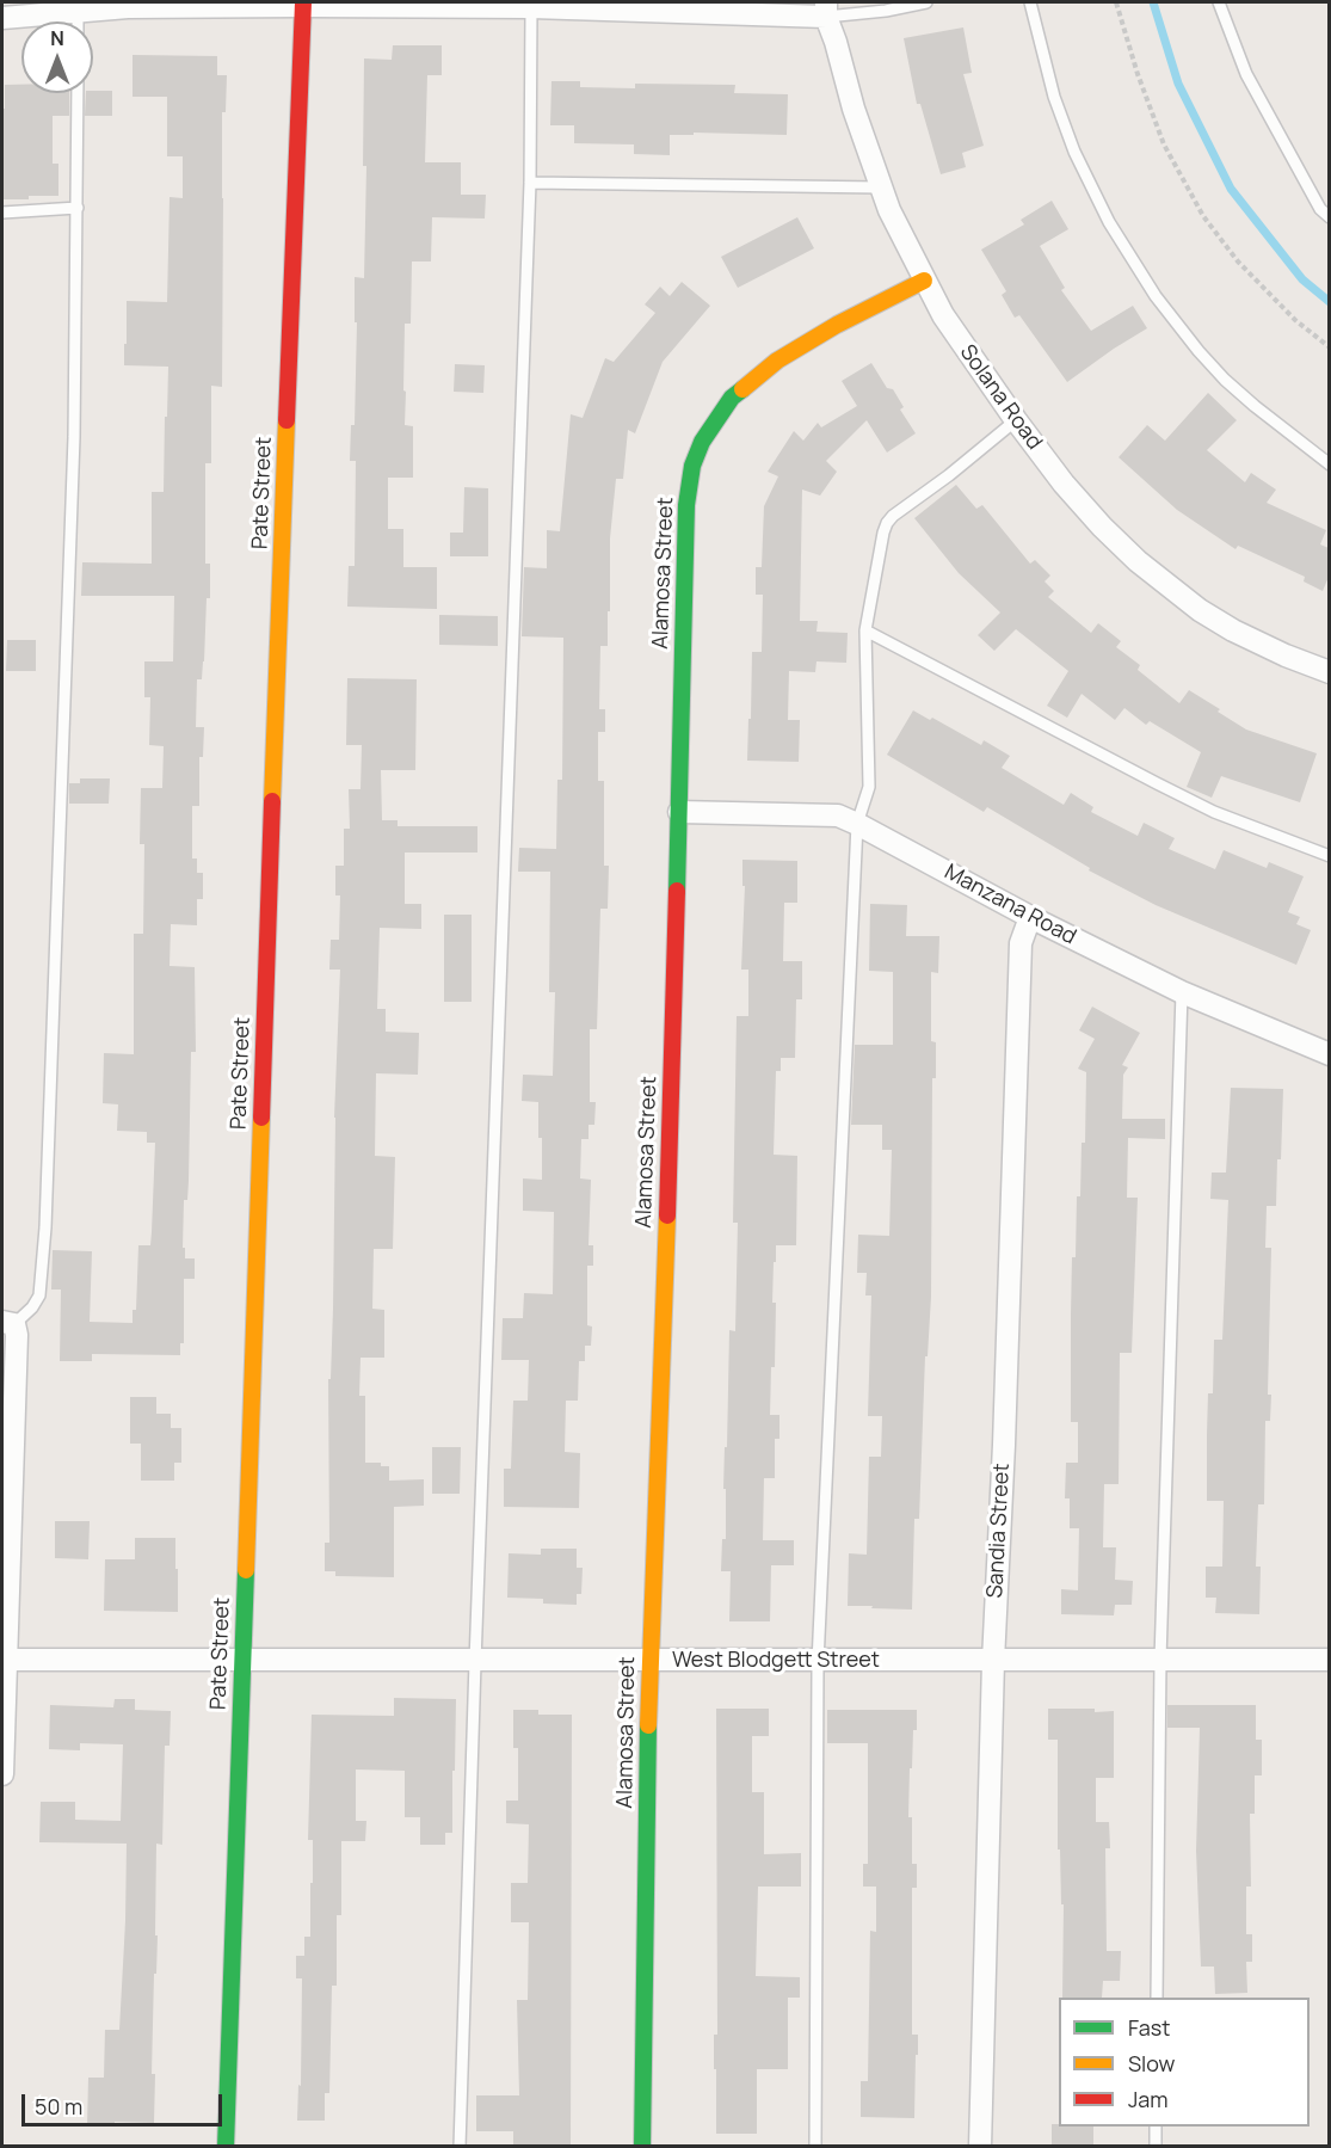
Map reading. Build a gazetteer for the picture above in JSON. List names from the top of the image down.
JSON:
{
  "streets": {
    "street": [
      "Solana Road",
      "Pate Street",
      "Alamosa Street",
      "Manzana Road",
      "Sandia Street",
      "West Blodgett Street"
    ]
  },
  "crossings": [
    ["Solana Road", "Alamosa Street"],
    ["Pate Street", "West Blodgett Street"],
    ["Alamosa Street", "Manzana Road"],
    ["Alamosa Street", "West Blodgett Street"],
    ["Manzana Road", "Sandia Street"],
    ["Sandia Street", "West Blodgett Street"]
  ],
  "legend": ["Fast", "Slow", "Jam"],
  "scale_bar": "50 m",
  "north": "top"
}
